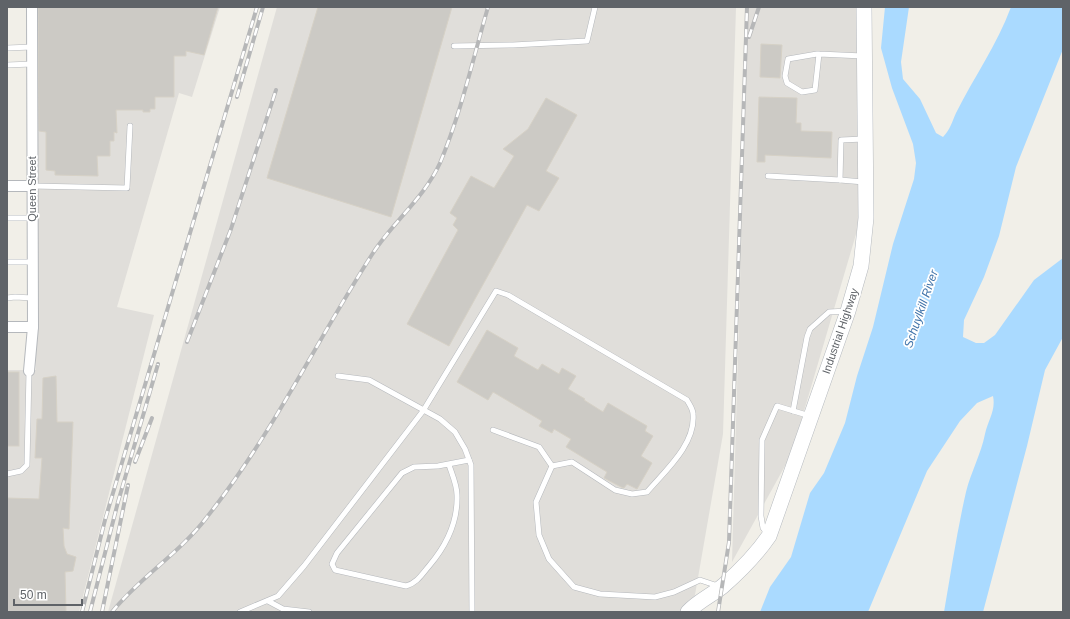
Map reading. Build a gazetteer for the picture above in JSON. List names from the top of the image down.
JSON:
{
  "streets": {
    "street": ["Queen Street", "Industrial Highway"]
  },
  "water": ["Schuylkill River"],
  "scale_bar": "50 m"
}
